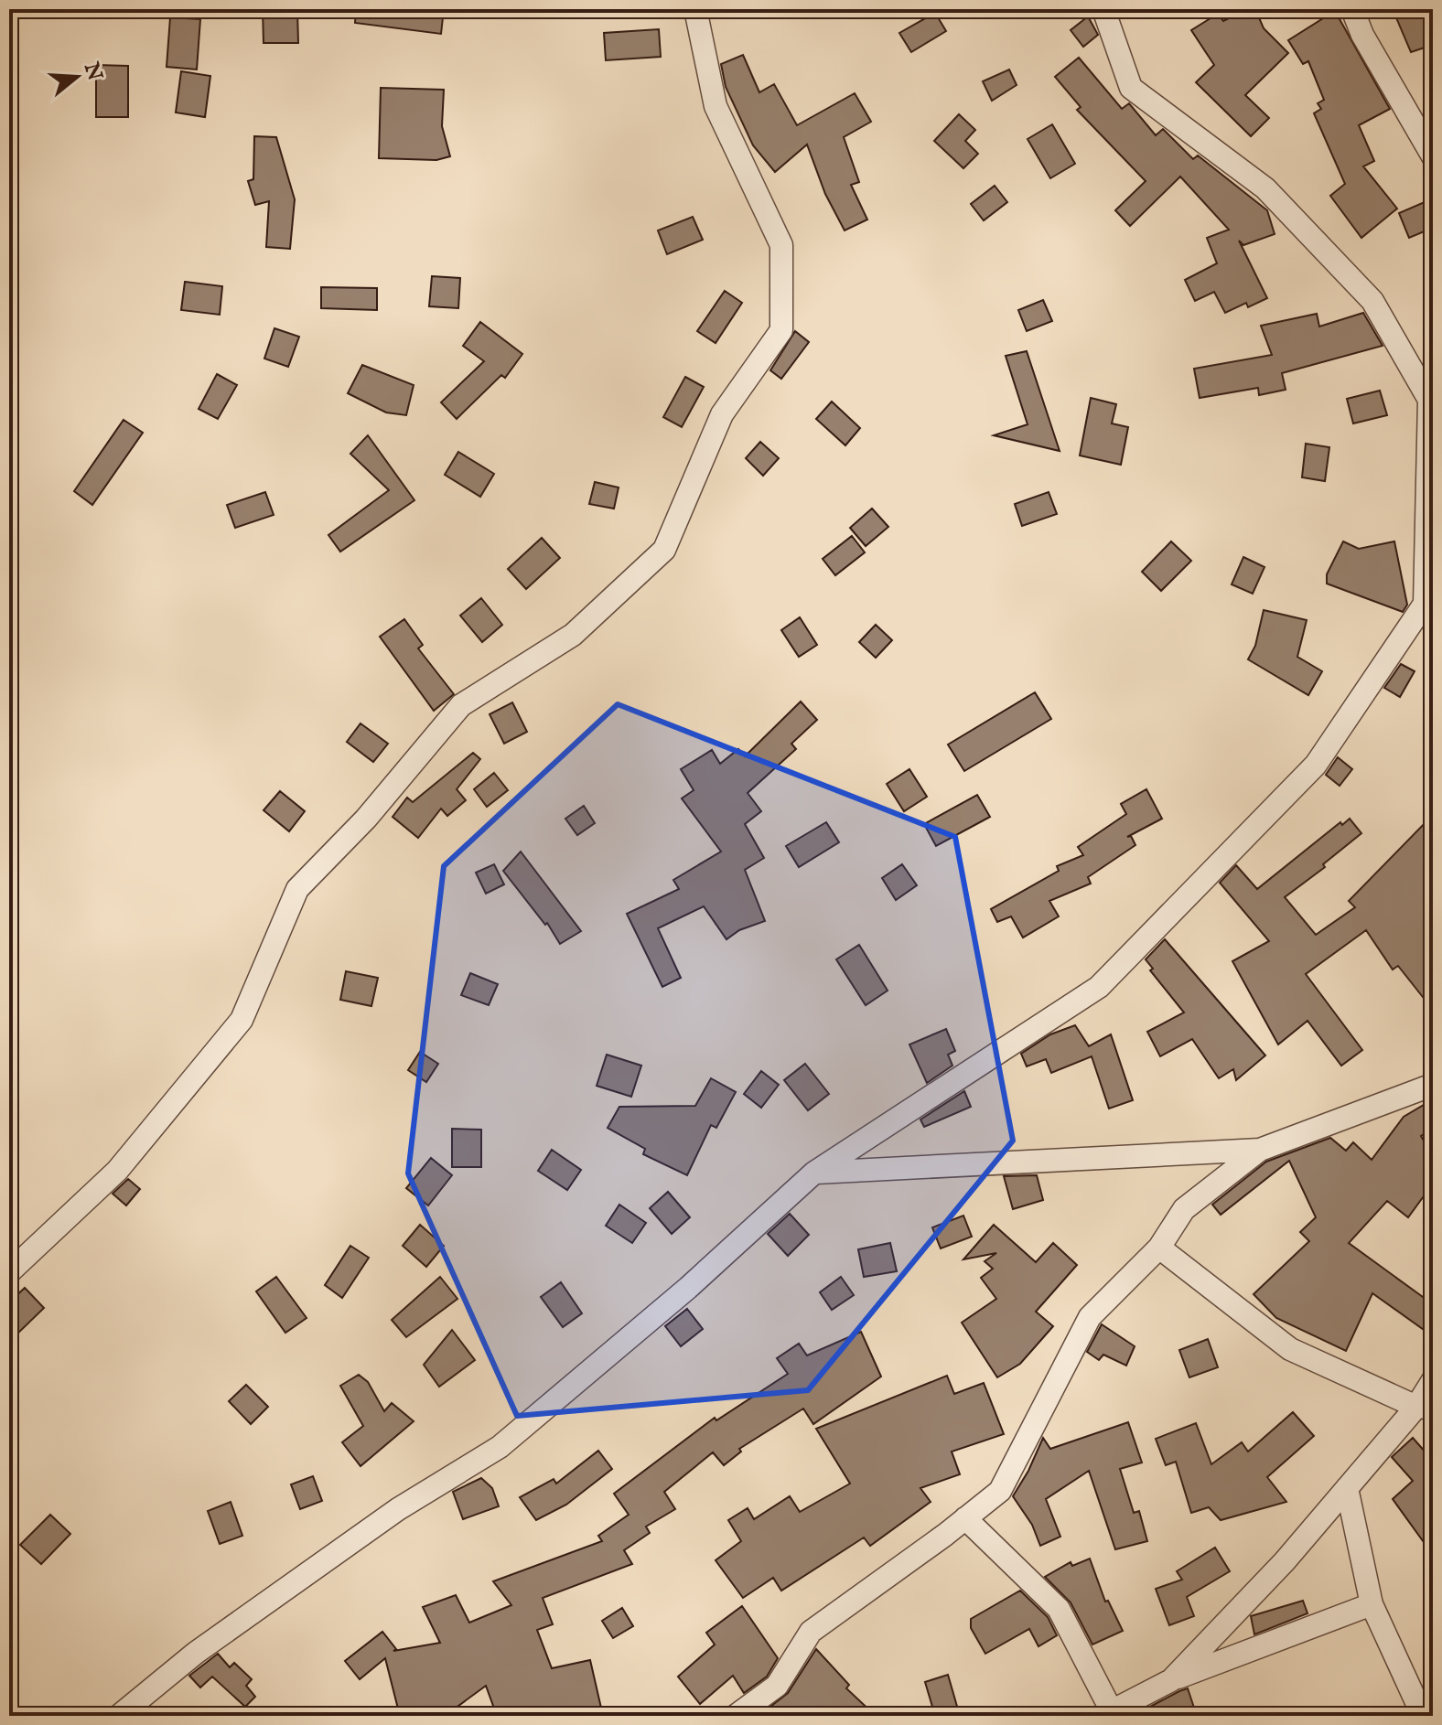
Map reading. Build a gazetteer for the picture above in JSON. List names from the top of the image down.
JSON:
{
  "north": "right"
}
